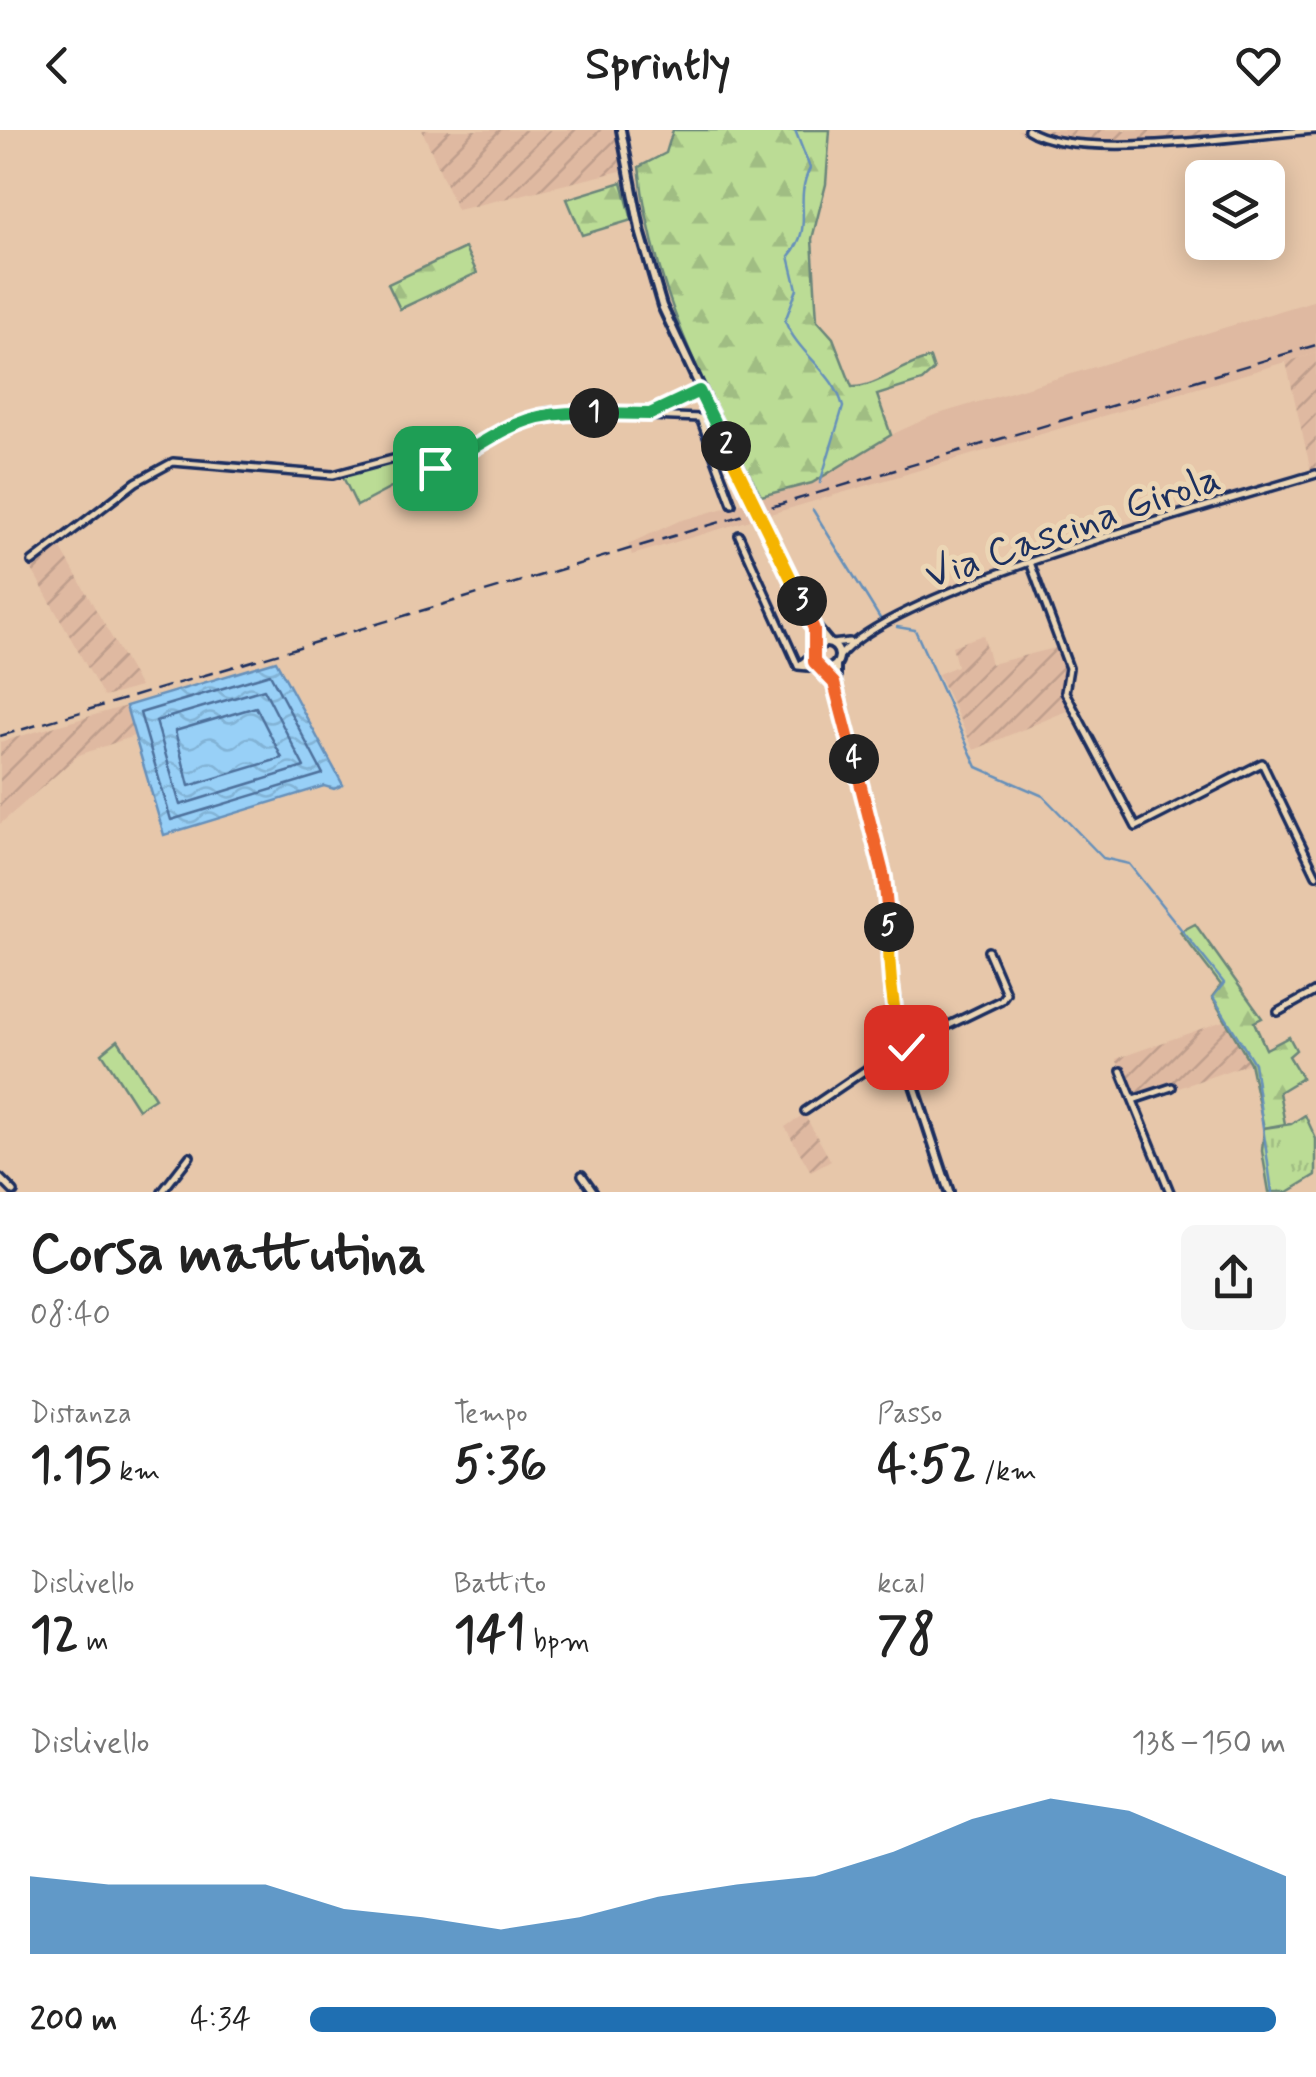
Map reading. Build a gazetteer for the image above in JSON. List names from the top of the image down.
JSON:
{
  "streets": {
    "street": ["Via Cascina Girola"]
  },
  "page": {
    "header": "Sprintly",
    "pins": [
      "1",
      "2",
      "3",
      "4",
      "5"
    ],
    "heading": ["Corsa mattutina", "08:40"],
    "stats": [
      ["Distanza", "1.15 km"],
      ["Tempo", "5:36"],
      ["Passo", "4:52 /km"],
      ["Dislivello", "12 m"],
      ["Battito", "141 bpm"],
      ["kcal", "78"]
    ],
    "chart": ["Dislivello", "138–150 m"],
    "list": [
      {
        "name": "200 m",
        "note": "4:34"
      }
    ]
  }
}
